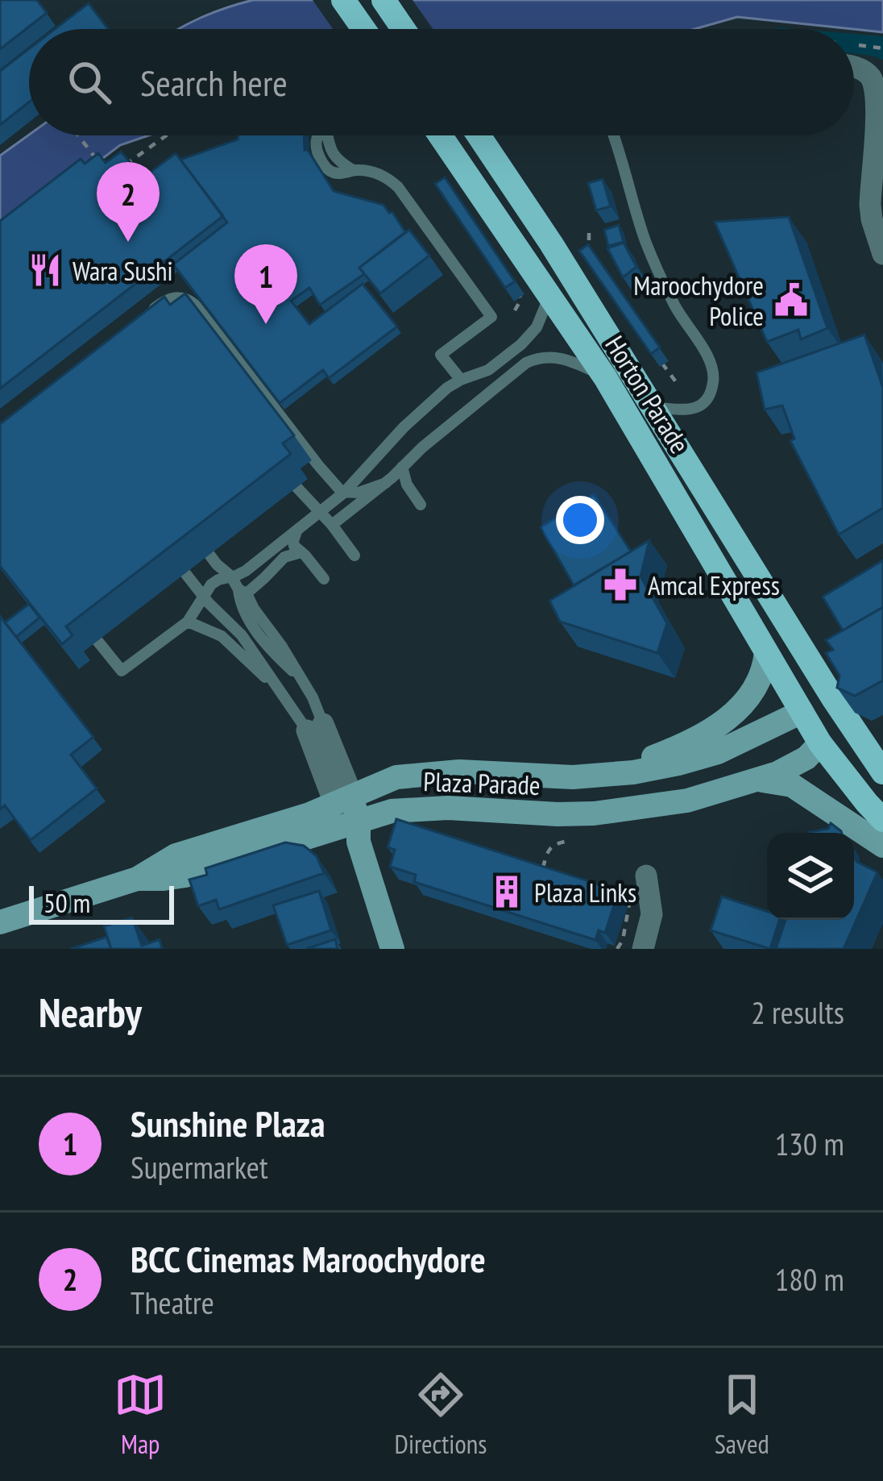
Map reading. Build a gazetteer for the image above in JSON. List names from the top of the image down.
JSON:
{
  "streets": {
    "main road": ["Horton Parade", "Plaza Parade"]
  },
  "crossings": [
    ["Horton Parade", "Plaza Parade"]
  ],
  "places": {
    "restaurant": ["Wara Sushi"],
    "public building": ["Maroochydore Police"],
    "pharmacy": ["Amcal Express"],
    "building": ["Plaza Links"]
  },
  "scale_bar": "50 m",
  "page": {
    "search": "Search here",
    "pins": ["2", "1"],
    "scale": "50 m",
    "heading": ["Nearby", "2 results"],
    "list": [
      {
        "mark": "1",
        "name": "Sunshine Plaza",
        "note": "Supermarket",
        "value": "130 m"
      },
      {
        "mark": "2",
        "name": "BCC Cinemas Maroochydore",
        "note": "Theatre",
        "value": "180 m"
      }
    ],
    "nav": ["Map", "Directions", "Saved"]
  }
}
